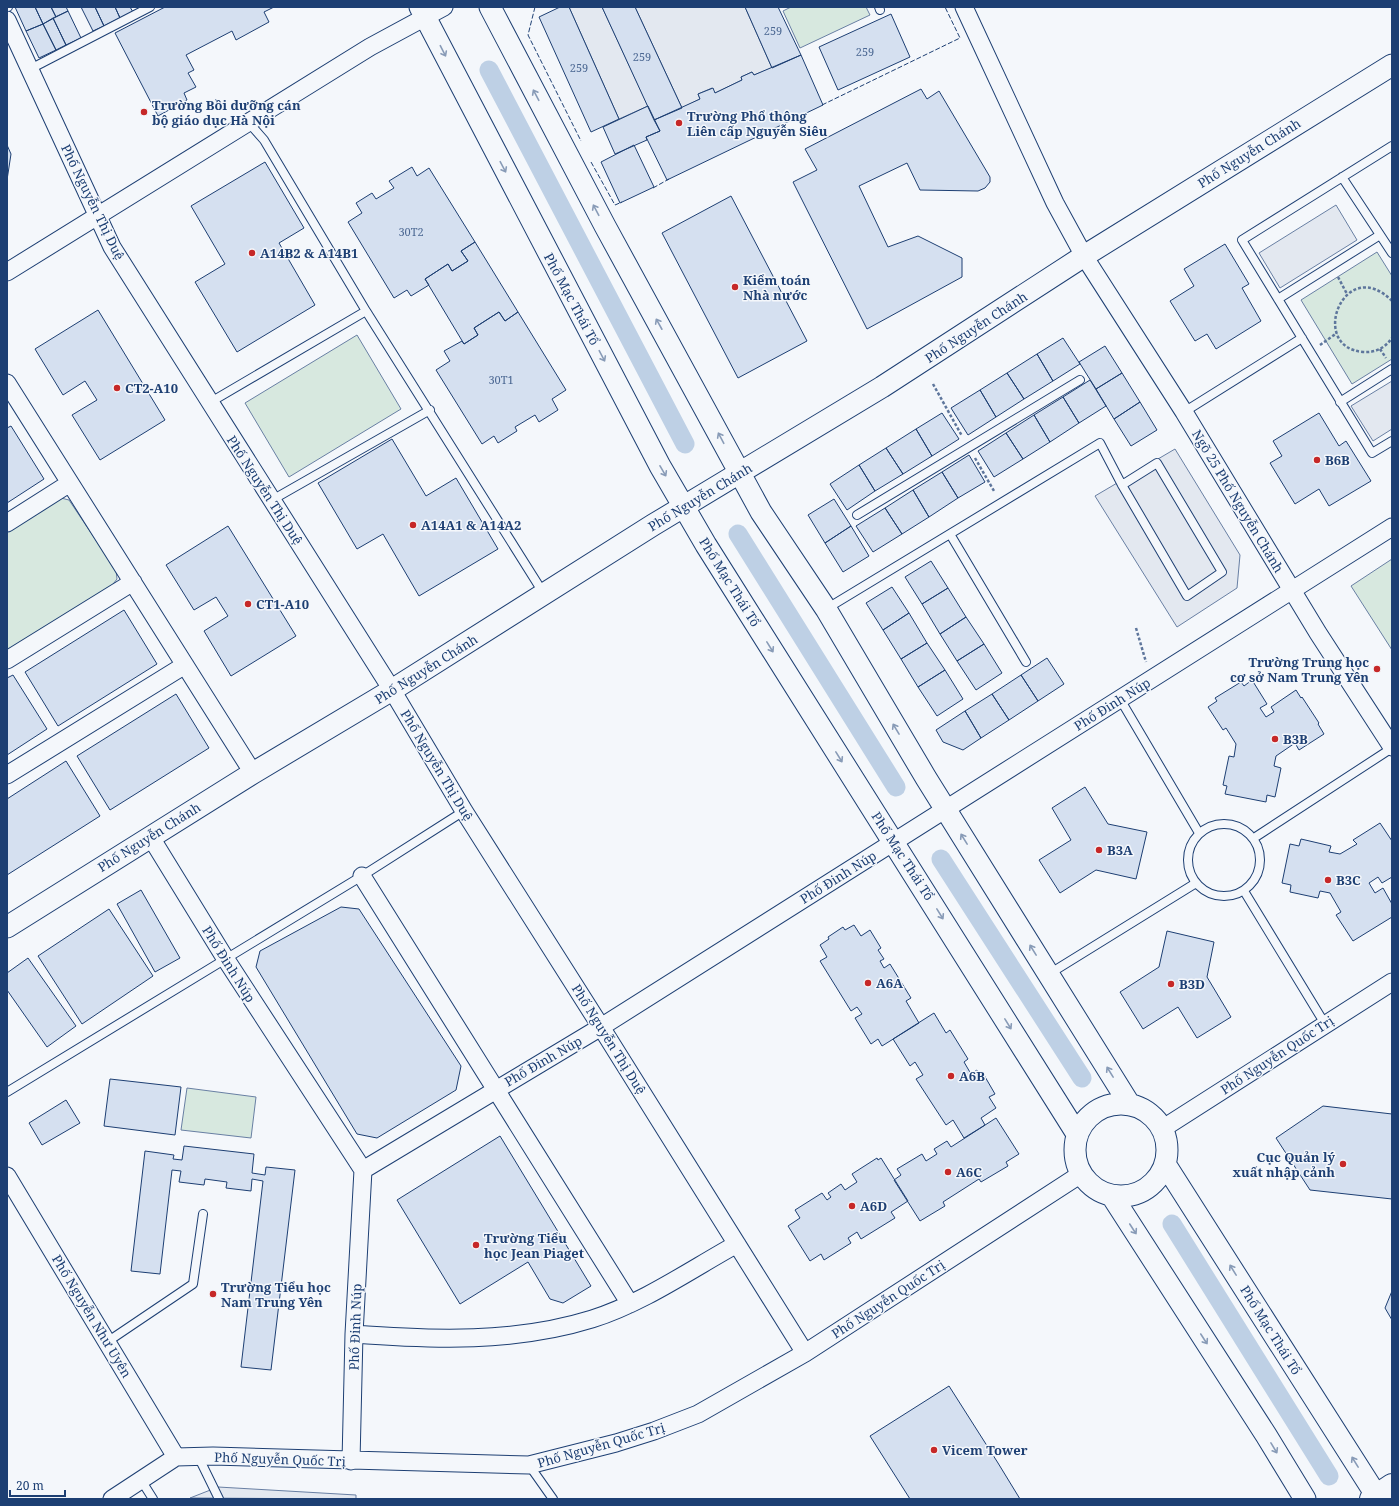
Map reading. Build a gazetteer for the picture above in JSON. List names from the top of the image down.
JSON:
{
  "streets": {
    "street": [
      "Phố Nguyễn Chánh",
      "Phố Nguyễn Thị Duệ",
      "Phố Mạc Thái Tổ",
      "Ngõ 25 Phố Nguyễn Chánh",
      "Phố Đinh Núp",
      "Phố Nguyễn Quốc Trị",
      "Phố Nguyễn Như Uyên"
    ]
  },
  "crossings": [
    ["Phố Nguyễn Chánh", "Phố Nguyễn Thị Duệ"],
    ["Phố Nguyễn Chánh", "Phố Mạc Thái Tổ"],
    ["Phố Nguyễn Chánh", "Ngõ 25 Phố Nguyễn Chánh"],
    ["Phố Nguyễn Chánh", "Phố Đinh Núp"],
    ["Phố Nguyễn Thị Duệ", "Phố Đinh Núp"],
    ["Phố Nguyễn Thị Duệ", "Phố Nguyễn Quốc Trị"],
    ["Phố Mạc Thái Tổ", "Phố Đinh Núp"],
    ["Phố Mạc Thái Tổ", "Phố Nguyễn Quốc Trị"],
    ["Ngõ 25 Phố Nguyễn Chánh", "Phố Đinh Núp"],
    ["Phố Đinh Núp", "Phố Nguyễn Quốc Trị"],
    ["Phố Nguyễn Quốc Trị", "Phố Nguyễn Như Uyên"]
  ],
  "places": [
    "Trường Bồi dưỡng cán bộ giáo dục Hà Nội",
    "Trường Phổ thông Liên cấp Nguyễn Siêu",
    "A14B2 & A14B1",
    "Kiểm toán Nhà nước",
    "CT2-A10",
    "B6B",
    "A14A1 & A14A2",
    "CT1-A10",
    "Trường Trung học cơ sở Nam Trung Yên",
    "B3B",
    "B3A",
    "B3C",
    "A6A",
    "B3D",
    "A6B",
    "Cục Quản lý xuất nhập cảnh",
    "A6C",
    "A6D",
    "Trường Tiểu học Jean Piaget",
    "Trường Tiểu học Nam Trung Yên",
    "Vicem Tower"
  ],
  "house_numbers": [
    "259",
    "259",
    "259",
    "259",
    "30T2",
    "30T1"
  ],
  "scale_bar": "20 m"
}
